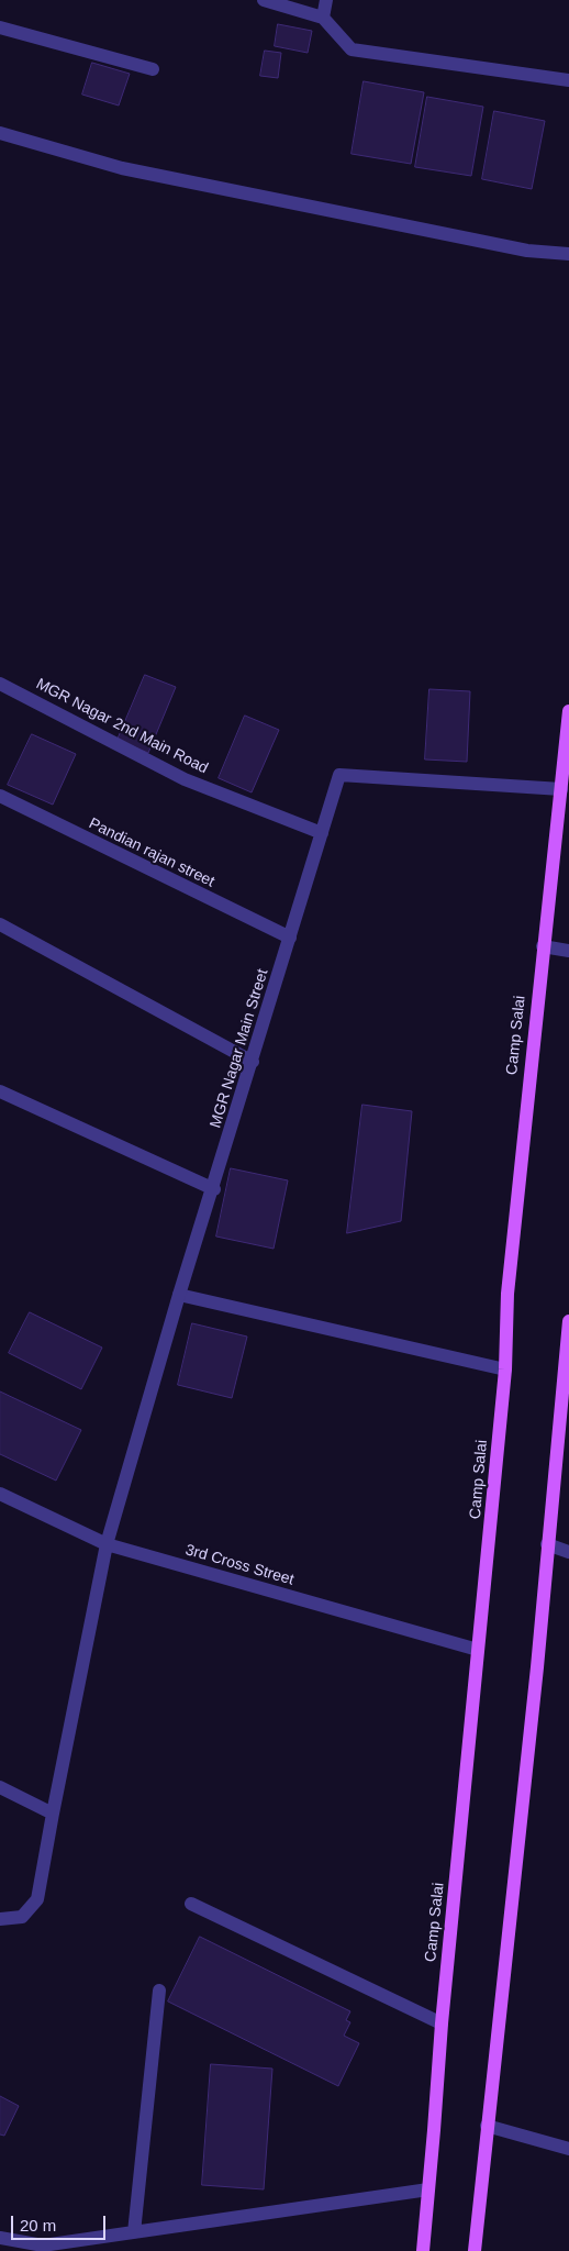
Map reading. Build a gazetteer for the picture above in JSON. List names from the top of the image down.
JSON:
{
  "streets": {
    "main road": ["Camp Salai"],
    "street": [
      "MGR Nagar 2nd Main Road",
      "Pandian rajan street",
      "MGR Nagar Main Street",
      "3rd Cross Street"
    ]
  },
  "crossings": [
    ["MGR Nagar 2nd Main Road", "MGR Nagar Main Street"],
    ["Pandian rajan street", "MGR Nagar Main Street"],
    ["Camp Salai", "MGR Nagar Main Street"],
    ["Camp Salai", "3rd Cross Street"],
    ["MGR Nagar Main Street", "3rd Cross Street"]
  ],
  "scale_bar": "20 m"
}
